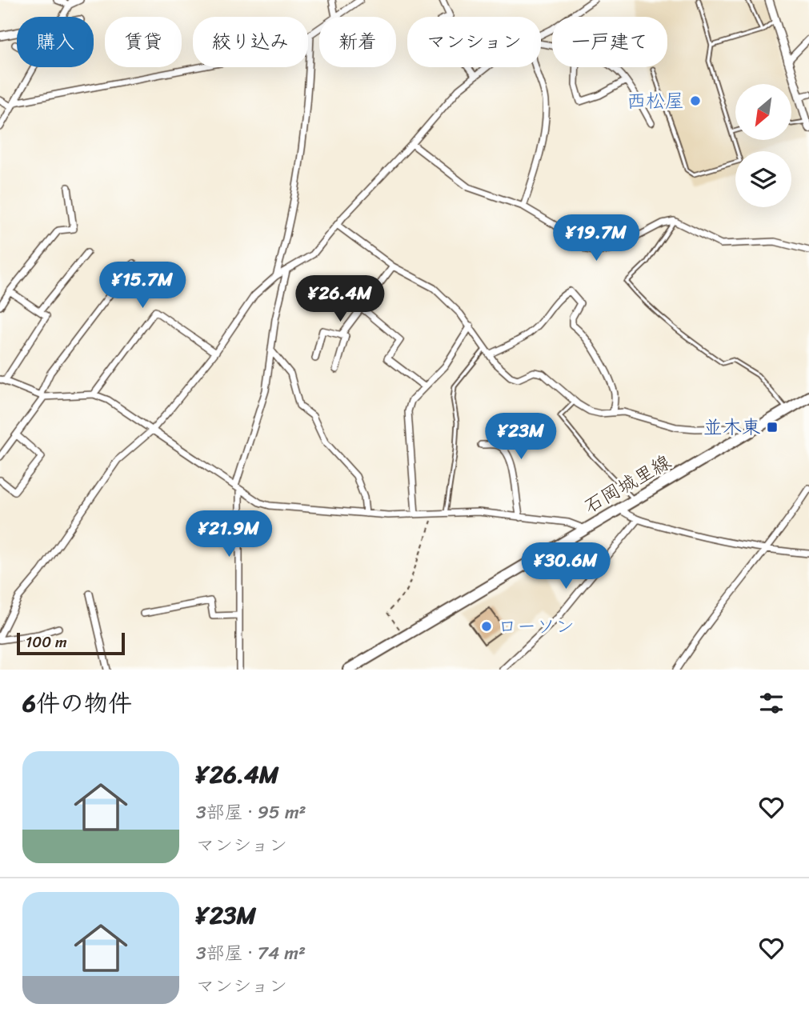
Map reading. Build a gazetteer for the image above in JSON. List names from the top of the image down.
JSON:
{
  "streets": {
    "main road": ["石岡城里線"]
  },
  "places": {
    "other": ["西松屋", "ローソン"],
    "transit": ["並木東"]
  },
  "scale_bar": "100 m",
  "north": "bottom left",
  "page": {
    "chip": [
      "購入",
      "賃貸",
      "絞り込み",
      "新着",
      "マンション",
      "一戸建て"
    ],
    "price": [
      "¥19.7M",
      "¥15.7M",
      "¥26.4M",
      "¥23M",
      "¥21.9M",
      "¥30.6M"
    ],
    "scale": "100 m",
    "heading": "6件の物件",
    "list": [
      {
        "name": "¥26.4M",
        "note": "3部屋 · 95 m² · マンション"
      },
      {
        "name": "¥23M",
        "note": "3部屋 · 74 m² · マンション"
      }
    ]
  }
}
